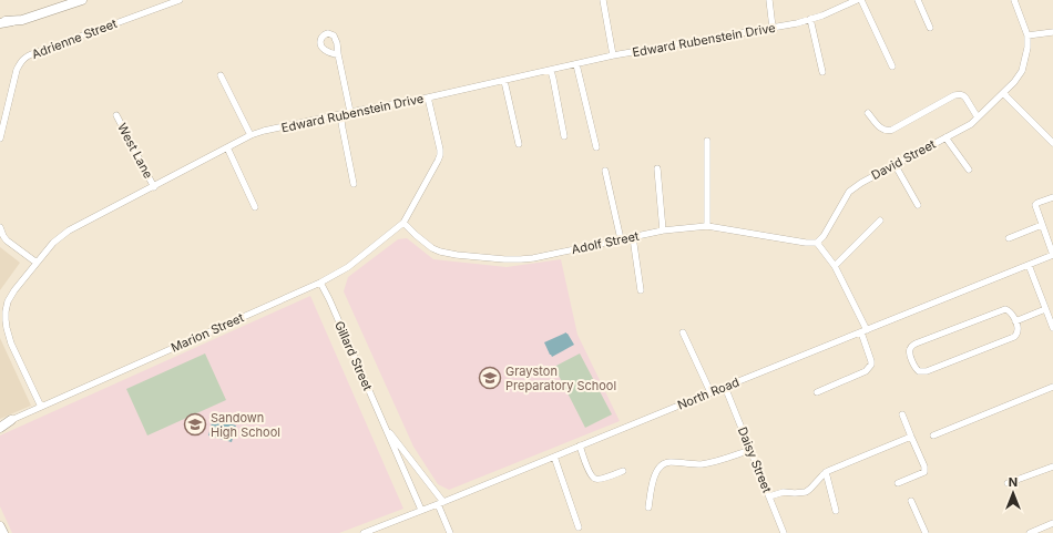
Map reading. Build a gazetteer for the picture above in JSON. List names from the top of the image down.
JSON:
{
  "streets": {
    "street": [
      "Adrienne Street",
      "Edward Rubenstein Drive",
      "West Lane",
      "David Street",
      "Adolf Street",
      "Marion Street",
      "Gillard Street",
      "North Road",
      "Daisy Street"
    ]
  },
  "crossings": [
    ["Edward Rubenstein Drive", "West Lane"],
    ["Edward Rubenstein Drive", "Marion Street"],
    ["David Street", "Adolf Street"],
    ["Adolf Street", "Marion Street"],
    ["Marion Street", "Gillard Street"],
    ["Gillard Street", "North Road"],
    ["North Road", "Daisy Street"]
  ],
  "places": {
    "school or university": ["Grayston Preparatory School", "Sandown High School"]
  },
  "north": "top"
}
